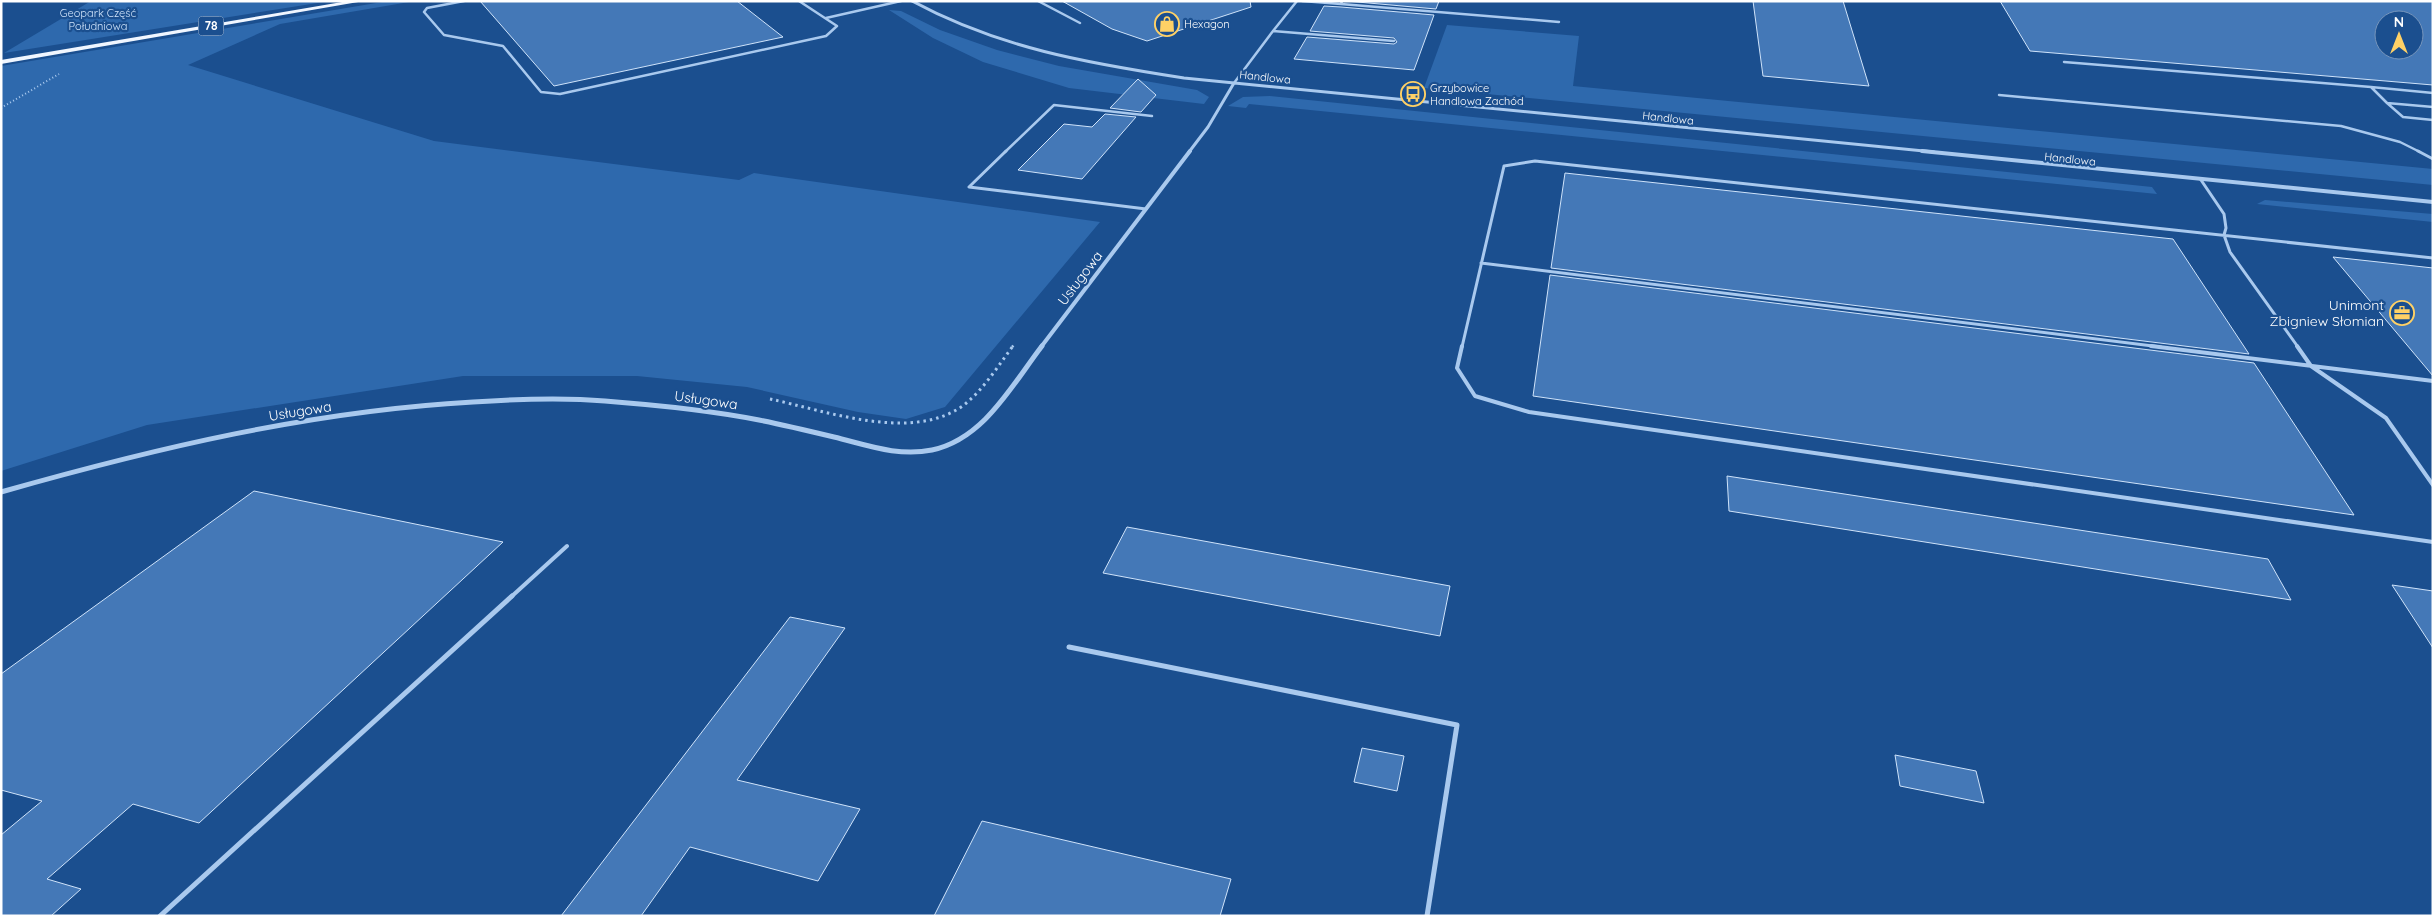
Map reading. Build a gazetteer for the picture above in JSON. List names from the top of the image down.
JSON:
{
  "streets": {
    "main road": ["78"],
    "street": ["Handlowa", "Usługowa"]
  },
  "crossings": [
    ["Handlowa", "Usługowa"]
  ],
  "parks": ["Geopark Część Południowa"],
  "places": {
    "shop": ["Hexagon"],
    "bus stop": ["Grzybowice Handlowa Zachód"],
    "office": ["Unimont Zbigniew Słomian"]
  },
  "north": "top"
}
